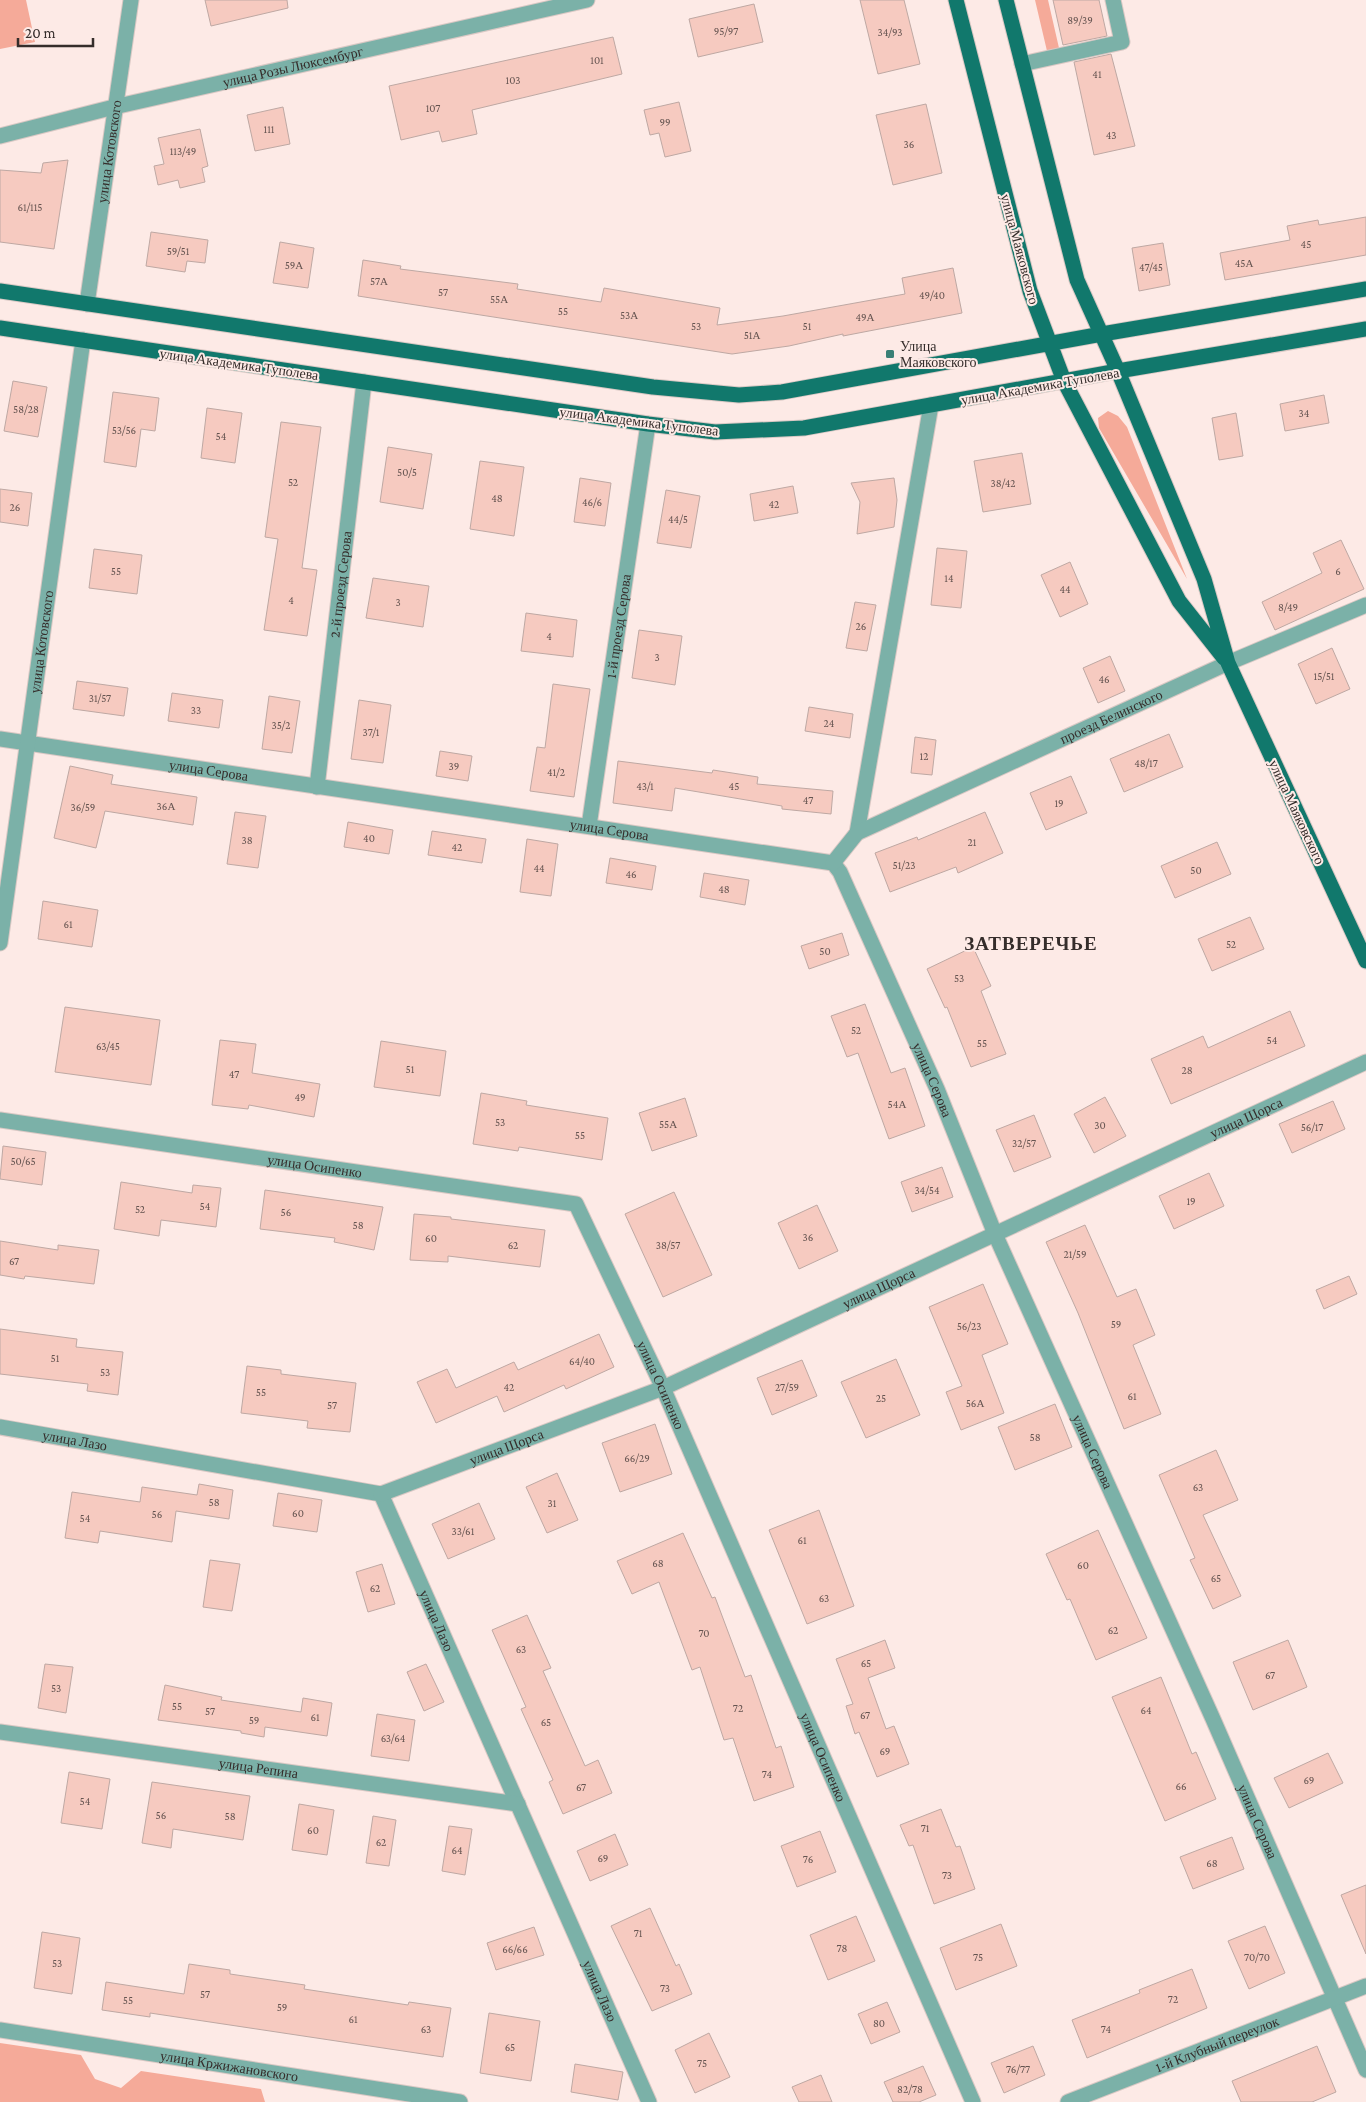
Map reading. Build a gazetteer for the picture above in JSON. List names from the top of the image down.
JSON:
{
  "streets": {
    "main road": ["улица Маяковского", "улица Академика Туполева"],
    "street": [
      "улица Розы Люксембург",
      "улица Котовского",
      "2-й проезд Серова",
      "1-й проезд Серова",
      "проезд Белинского",
      "улица Серова",
      "улица Щорса",
      "улица Осипенко",
      "улица Лазо",
      "улица Репина",
      "1-й Клубный переулок",
      "улица Кржижановского"
    ]
  },
  "crossings": [
    ["улица Розы Люксембург", "улица Котовского"],
    ["улица Котовского", "улица Академика Туполева"],
    ["улица Котовского", "улица Серова"],
    ["улица Маяковского", "улица Академика Туполева"],
    ["улица Маяковского", "проезд Белинского"],
    ["улица Академика Туполева", "2-й проезд Серова"],
    ["улица Академика Туполева", "1-й проезд Серова"],
    ["улица Академика Туполева", "проезд Белинского"],
    ["2-й проезд Серова", "улица Серова"],
    ["1-й проезд Серова", "улица Серова"],
    ["проезд Белинского", "улица Серова"],
    ["улица Серова", "улица Щорса"],
    ["улица Серова", "1-й Клубный переулок"],
    ["улица Щорса", "улица Осипенко"],
    ["улица Щорса", "улица Лазо"],
    ["улица Лазо", "улица Репина"]
  ],
  "districts": ["ЗАТВЕРЕЧЬЕ"],
  "places": {
    "transit": ["Улица Маяковского"]
  },
  "house_numbers": [
    "89/39",
    "95/97",
    "34/93",
    "101",
    "41",
    "103",
    "107",
    "99",
    "111",
    "43",
    "36",
    "113/49",
    "61/115",
    "45",
    "59/51",
    "45А",
    "59А",
    "47/45",
    "57А",
    "57",
    "49/40",
    "55А",
    "55",
    "53А",
    "49А",
    "53",
    "51",
    "51А",
    "58/28",
    "34",
    "53/56",
    "54",
    "50/5",
    "52",
    "38/42",
    "48",
    "46/6",
    "42",
    "26",
    "44/5",
    "55",
    "6",
    "14",
    "44",
    "4",
    "3",
    "8/49",
    "26",
    "4",
    "3",
    "15/51",
    "46",
    "31/57",
    "33",
    "24",
    "35/2",
    "37/1",
    "12",
    "48/17",
    "39",
    "41/2",
    "43/1",
    "45",
    "47",
    "19",
    "36А",
    "36/59",
    "40",
    "38",
    "21",
    "42",
    "51/23",
    "44",
    "50",
    "46",
    "48",
    "61",
    "52",
    "50",
    "53",
    "52",
    "54",
    "55",
    "63/45",
    "51",
    "28",
    "47",
    "49",
    "54А",
    "53",
    "55А",
    "30",
    "56/17",
    "55",
    "32/57",
    "50/65",
    "34/54",
    "19",
    "54",
    "52",
    "56",
    "58",
    "36",
    "60",
    "62",
    "38/57",
    "21/59",
    "67",
    "59",
    "56/23",
    "51",
    "64/40",
    "53",
    "42",
    "27/59",
    "55",
    "61",
    "25",
    "56А",
    "57",
    "58",
    "66/29",
    "63",
    "58",
    "31",
    "60",
    "56",
    "54",
    "33/61",
    "61",
    "68",
    "60",
    "65",
    "62",
    "63",
    "62",
    "70",
    "63",
    "65",
    "67",
    "53",
    "55",
    "72",
    "64",
    "57",
    "67",
    "61",
    "59",
    "65",
    "63/64",
    "69",
    "74",
    "69",
    "66",
    "67",
    "54",
    "56",
    "58",
    "71",
    "60",
    "62",
    "64",
    "69",
    "76",
    "68",
    "73",
    "71",
    "78",
    "66/66",
    "75",
    "70/70",
    "53",
    "73",
    "57",
    "72",
    "55",
    "59",
    "61",
    "80",
    "63",
    "74",
    "65",
    "75",
    "76/77",
    "82/78"
  ],
  "scale_bar": "20 m"
}
